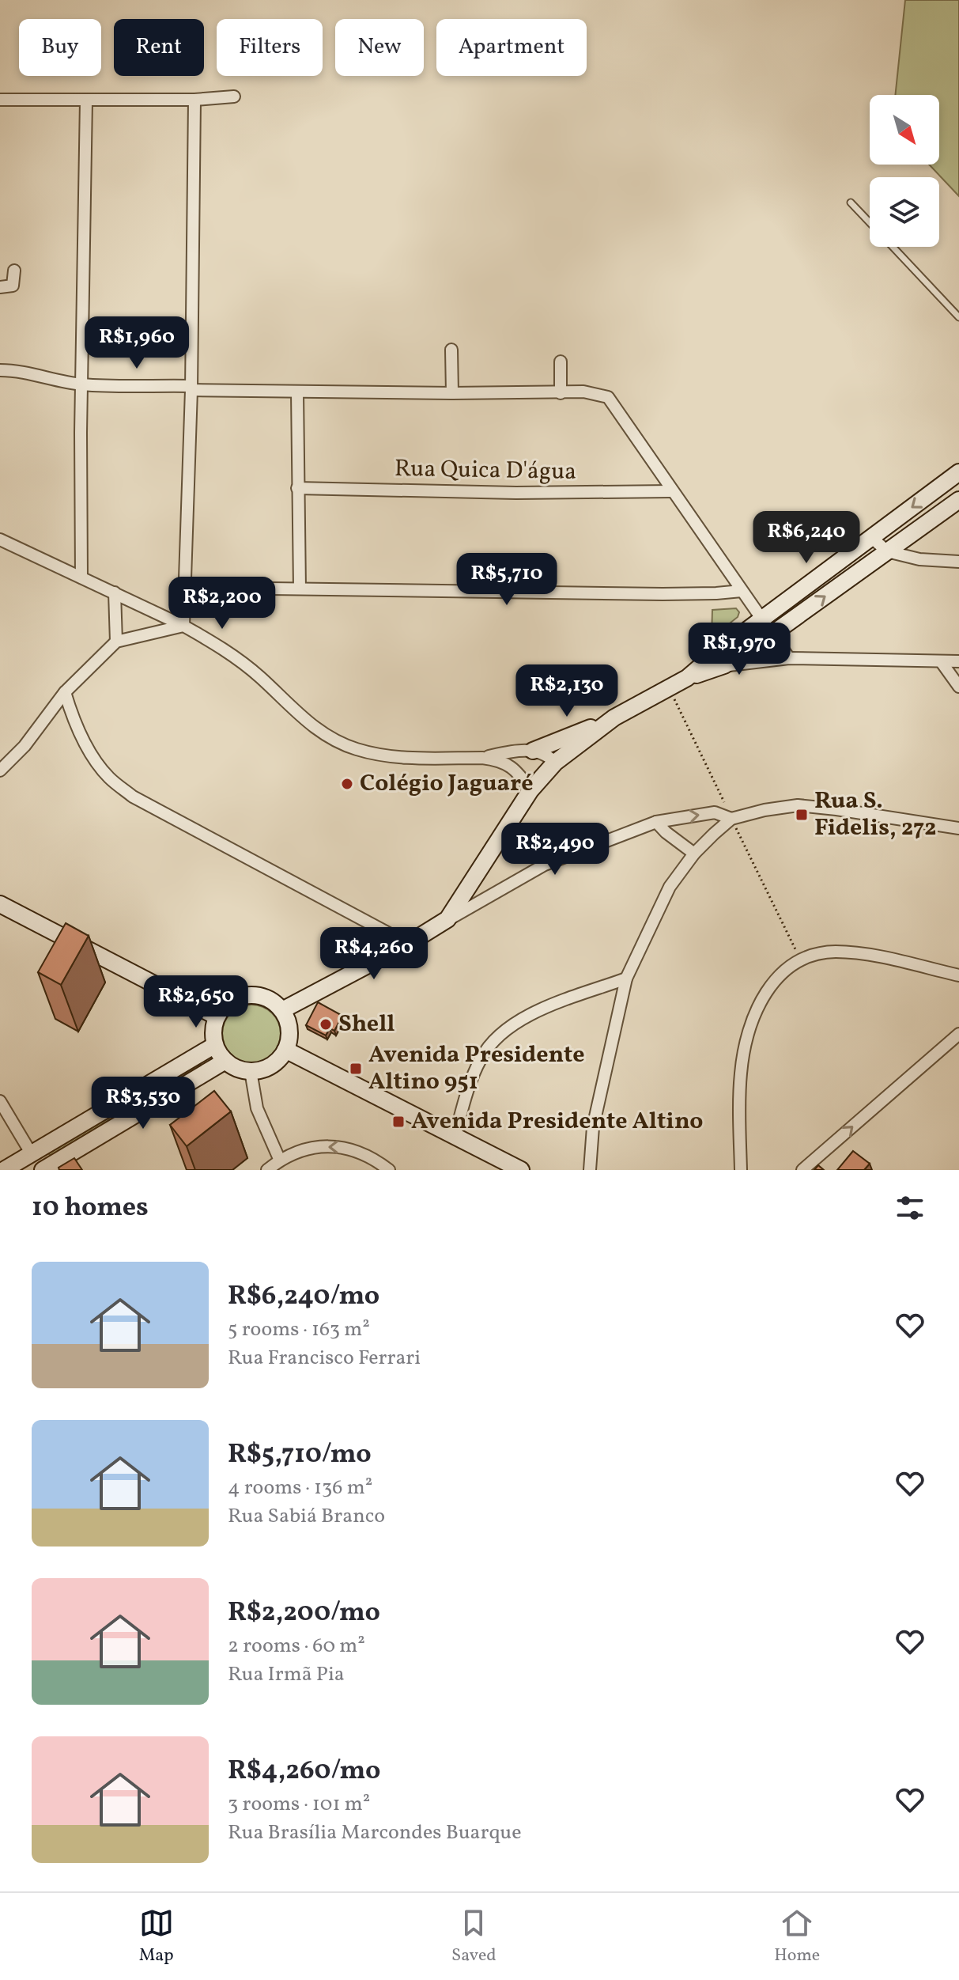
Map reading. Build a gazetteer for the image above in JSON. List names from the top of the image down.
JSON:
{
  "streets": {
    "street": ["Rua Quica D'água"]
  },
  "places": {
    "other": ["Colégio Jaguaré", "Shell"],
    "transit": ["Rua S. Fidelis, 272", "Avenida Presidente Altino 951", "Avenida Presidente Altino"]
  },
  "north": "bottom right",
  "page": {
    "chip": [
      "Buy",
      "Rent",
      "Filters",
      "New",
      "Apartment"
    ],
    "price": [
      "R$1,960",
      "R$6,240",
      "R$5,710",
      "R$2,200",
      "R$1,970",
      "R$2,130",
      "R$2,490",
      "R$4,260",
      "R$2,650",
      "R$3,530"
    ],
    "heading": "10 homes",
    "list": [
      {
        "name": "R$6,240/mo",
        "note": "5 rooms · 163 m² · Rua Francisco Ferrari"
      },
      {
        "name": "R$5,710/mo",
        "note": "4 rooms · 136 m² · Rua Sabiá Branco"
      },
      {
        "name": "R$2,200/mo",
        "note": "2 rooms · 60 m² · Rua Irmã Pia"
      },
      {
        "name": "R$4,260/mo",
        "note": "3 rooms · 101 m² · Rua Brasília Marcondes Buarque"
      }
    ],
    "tabs": ["Map", "Saved", "Home"]
  }
}
